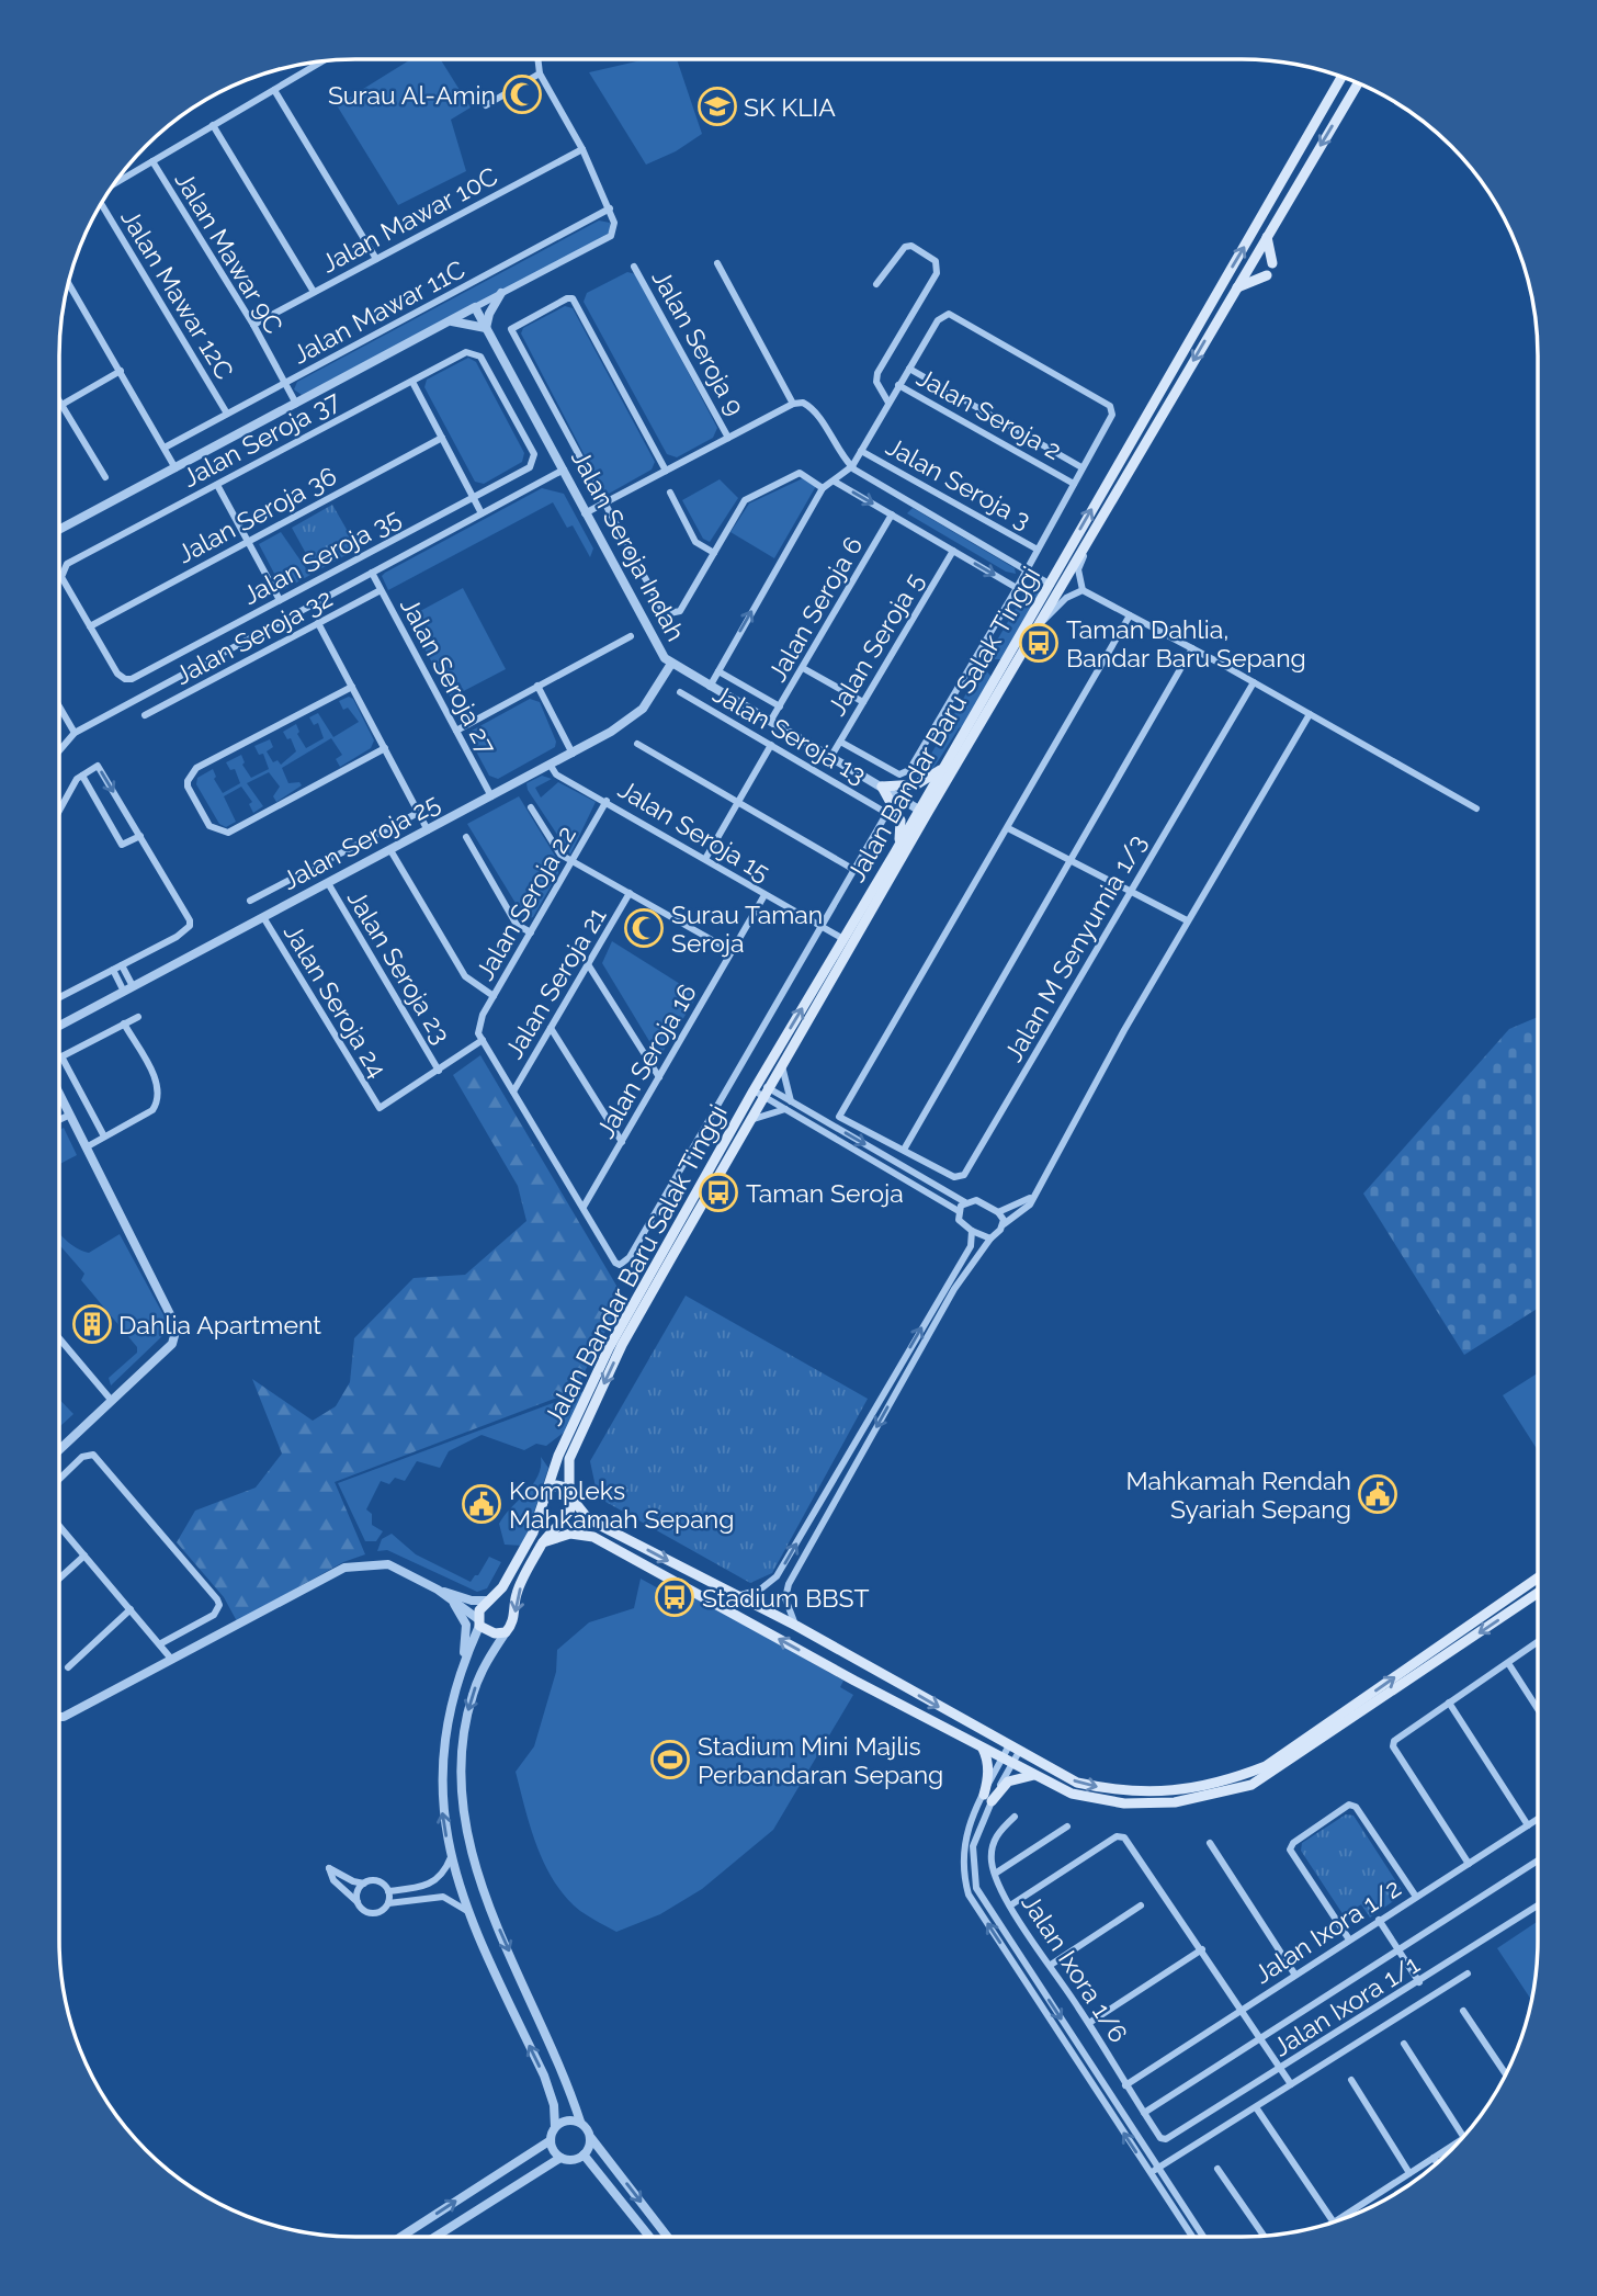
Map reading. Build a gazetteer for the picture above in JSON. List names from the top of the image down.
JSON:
{
  "streets": {
    "main road": ["Jalan Bandar Baru Salak Tinggi"],
    "street": [
      "Jalan Mawar 10C",
      "Jalan Mawar 9C",
      "Jalan Mawar 12C",
      "Jalan Mawar 11C",
      "Jalan Seroja 9",
      "Jalan Seroja 2",
      "Jalan Seroja 37",
      "Jalan Seroja 3",
      "Jalan Seroja 36",
      "Jalan Seroja Indah",
      "Jalan Seroja 35",
      "Jalan Seroja 6",
      "Jalan Seroja 32",
      "Jalan Seroja 5",
      "Jalan Seroja 27",
      "Jalan Seroja 13",
      "Jalan Seroja 15",
      "Jalan Seroja 25",
      "Jalan Seroja 22",
      "Jalan M Senyumia 1/3",
      "Jalan Seroja 23",
      "Jalan Seroja 21",
      "Jalan Seroja 24",
      "Jalan Seroja 16",
      "Jalan Ixora 1/2",
      "Jalan Ixora 1/6",
      "Jalan Ixora 1/1"
    ]
  },
  "crossings": [
    ["Jalan Mawar 10C", "Jalan Mawar 9C"],
    ["Jalan Mawar 9C", "Jalan Mawar 11C"],
    ["Jalan Mawar 12C", "Jalan Mawar 11C"],
    ["Jalan Seroja 2", "Jalan Seroja 3"],
    ["Jalan Seroja 37", "Jalan Seroja 36"],
    ["Jalan Seroja 37", "Jalan Seroja 35"],
    ["Jalan Seroja 36", "Jalan Seroja 35"],
    ["Jalan Seroja Indah", "Jalan Seroja 6"],
    ["Jalan Seroja Indah", "Jalan Seroja 5"],
    ["Jalan Seroja Indah", "Jalan Bandar Baru Salak Tinggi"],
    ["Jalan Seroja Indah", "Jalan Seroja 25"],
    ["Jalan Seroja 32", "Jalan Seroja 27"],
    ["Jalan Seroja 27", "Jalan Seroja 25"],
    ["Jalan Bandar Baru Salak Tinggi", "Jalan Seroja 15"],
    ["Jalan Seroja 15", "Jalan Seroja 25"],
    ["Jalan Seroja 15", "Jalan Seroja 22"],
    ["Jalan Seroja 15", "Jalan Seroja 16"],
    ["Jalan Seroja 25", "Jalan Seroja 23"],
    ["Jalan Seroja 25", "Jalan Seroja 24"],
    ["Jalan Seroja 23", "Jalan Seroja 24"],
    ["Jalan Ixora 1/2", "Jalan Ixora 1/6"],
    ["Jalan Ixora 1/6", "Jalan Ixora 1/1"]
  ],
  "places": {
    "mosque": ["Surau Al-Amin", "Surau Taman Seroja"],
    "school or university": ["SK KLIA"],
    "bus stop": ["Taman Dahlia, Bandar Baru Sepang", "Taman Seroja", "Stadium BBST"],
    "building": ["Dahlia Apartment"],
    "public building": ["Mahkamah Rendah Syariah Sepang", "Kompleks Mahkamah Sepang"],
    "sports": ["Stadium Mini Majlis Perbandaran Sepang"]
  }
}
